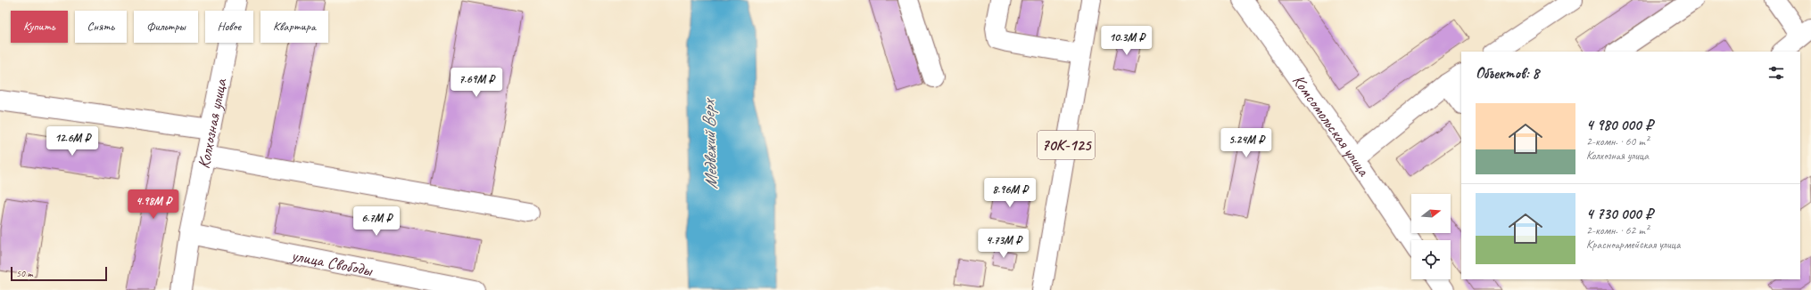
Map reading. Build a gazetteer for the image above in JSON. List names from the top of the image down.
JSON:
{
  "streets": {
    "street": [
      "Колхозная улица",
      "Комсомольская улица",
      "70К-125",
      "улица Свободы"
    ]
  },
  "crossings": [
    ["Колхозная улица", "улица Свободы"]
  ],
  "water": ["Медвежий Верх"],
  "scale_bar": "50 m",
  "north": "right",
  "page": {
    "chip": [
      "Купить",
      "Снять",
      "Фильтры",
      "Новое",
      "Квартира"
    ],
    "price": [
      "10.3M ₽",
      "7.69M ₽",
      "12.6M ₽",
      "5.24M ₽",
      "8.96M ₽",
      "4.98M ₽",
      "6.7M ₽",
      "4.73M ₽"
    ],
    "heading": "Объектов: 8",
    "list": [
      {
        "name": "4 980 000 ₽",
        "note": "2-комн. · 60 m² · Колхозная улица"
      },
      {
        "name": "4 730 000 ₽",
        "note": "2-комн. · 62 m² · Красноармейская улица"
      }
    ],
    "scale": "50 m"
  }
}
